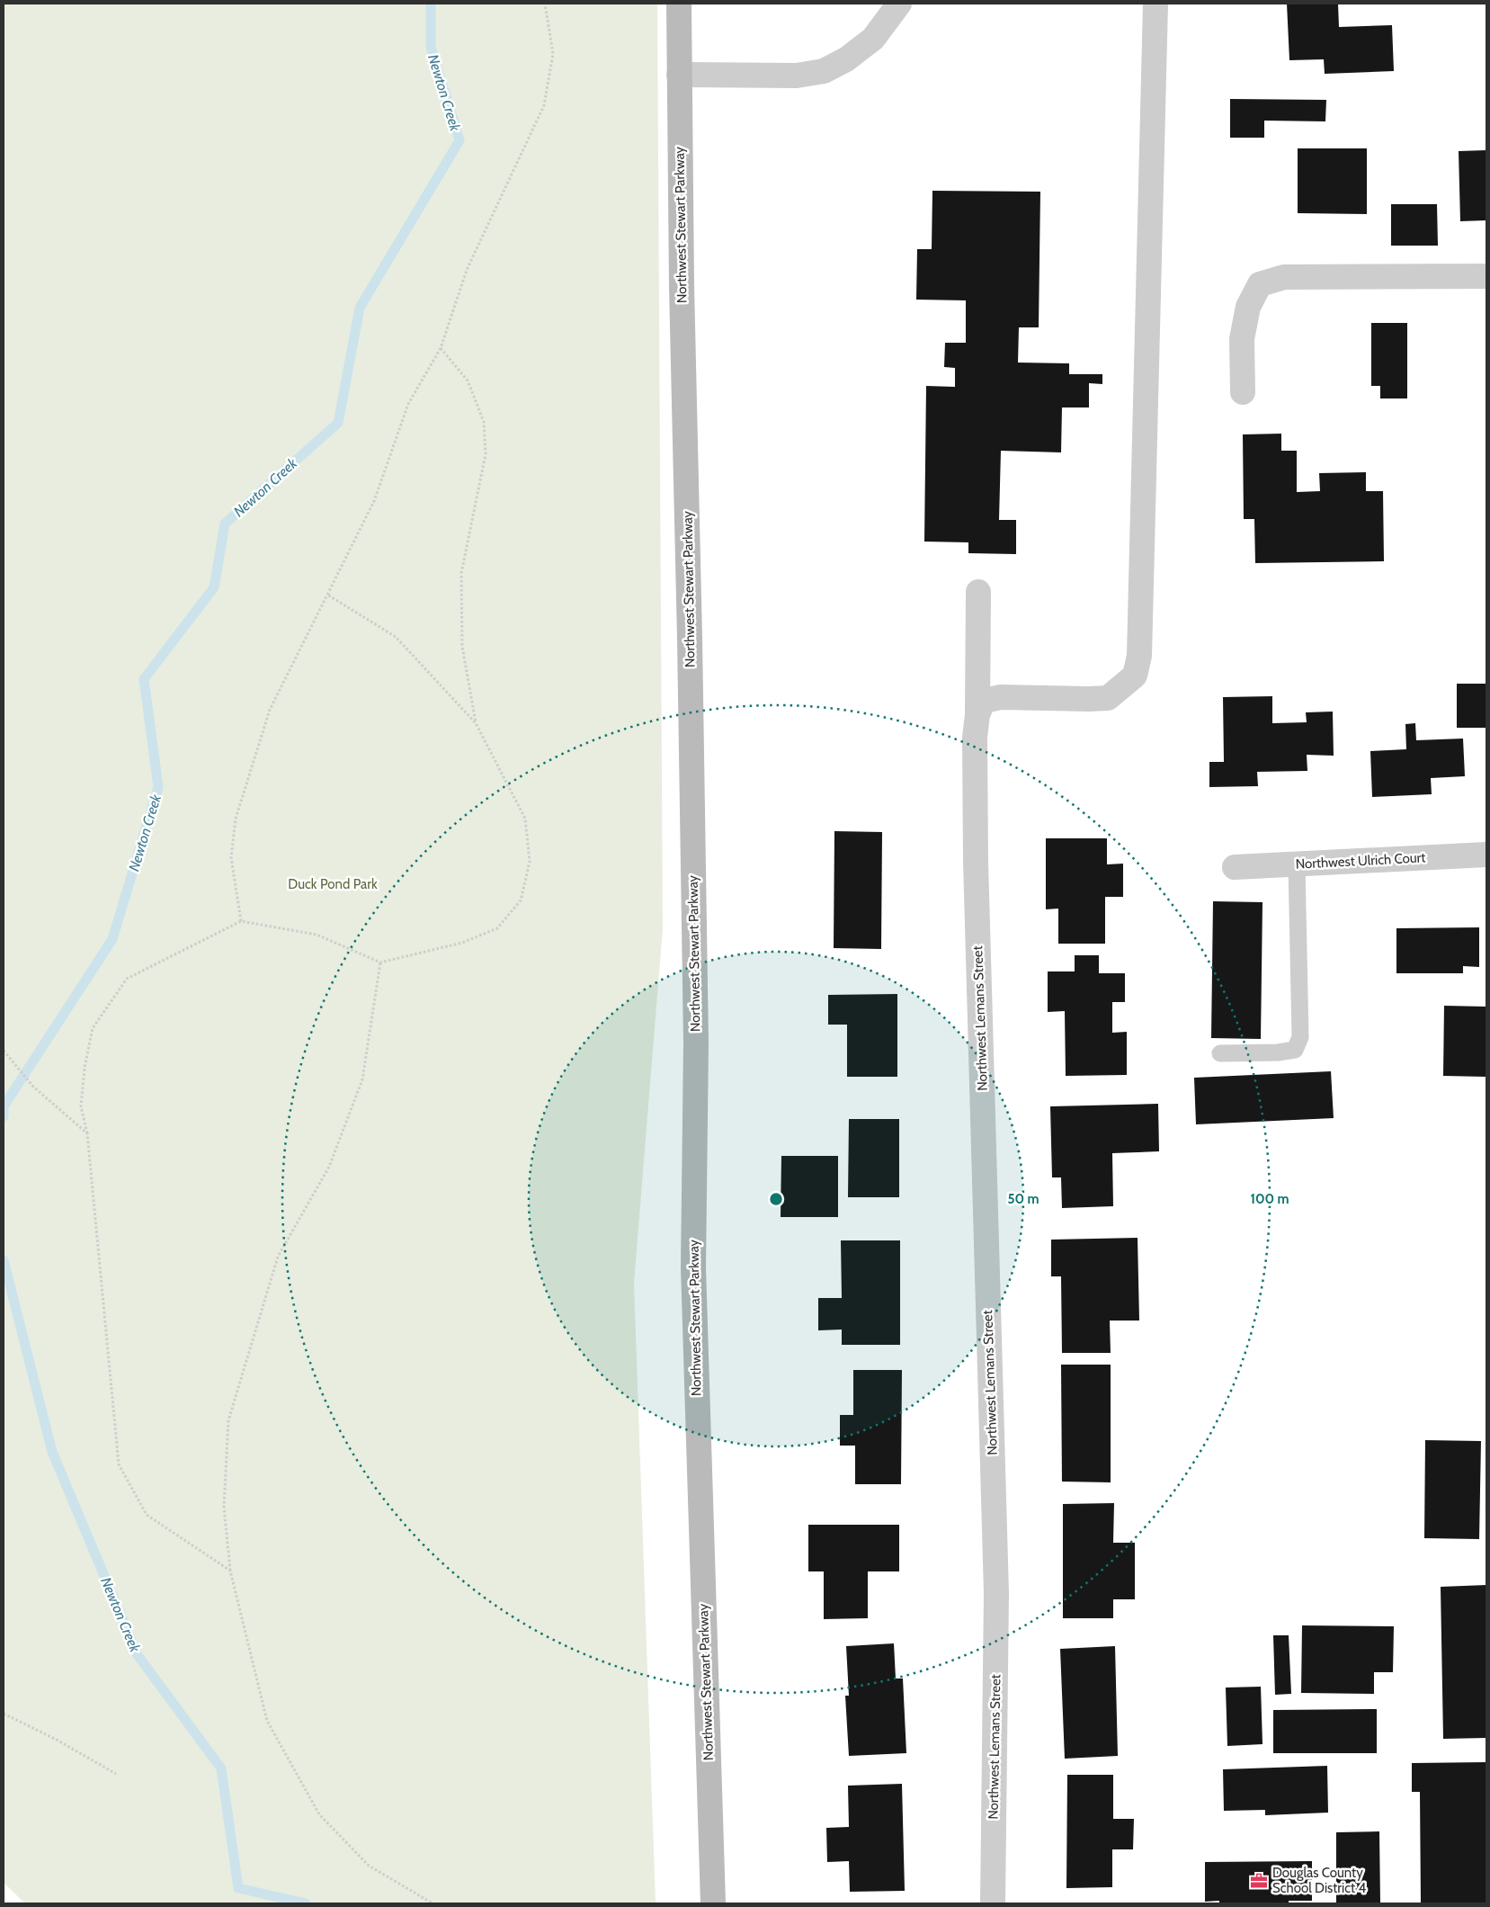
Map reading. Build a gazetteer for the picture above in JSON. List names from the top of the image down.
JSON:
{
  "streets": {
    "main road": ["Northwest Stewart Parkway"],
    "street": ["Northwest Ulrich Court", "Northwest Lemans Street"]
  },
  "water": ["Newton Creek"],
  "parks": ["Duck Pond Park"],
  "places": {
    "office": ["Douglas County School District 4"]
  },
  "rings": ["50 m", "100 m"]
}
